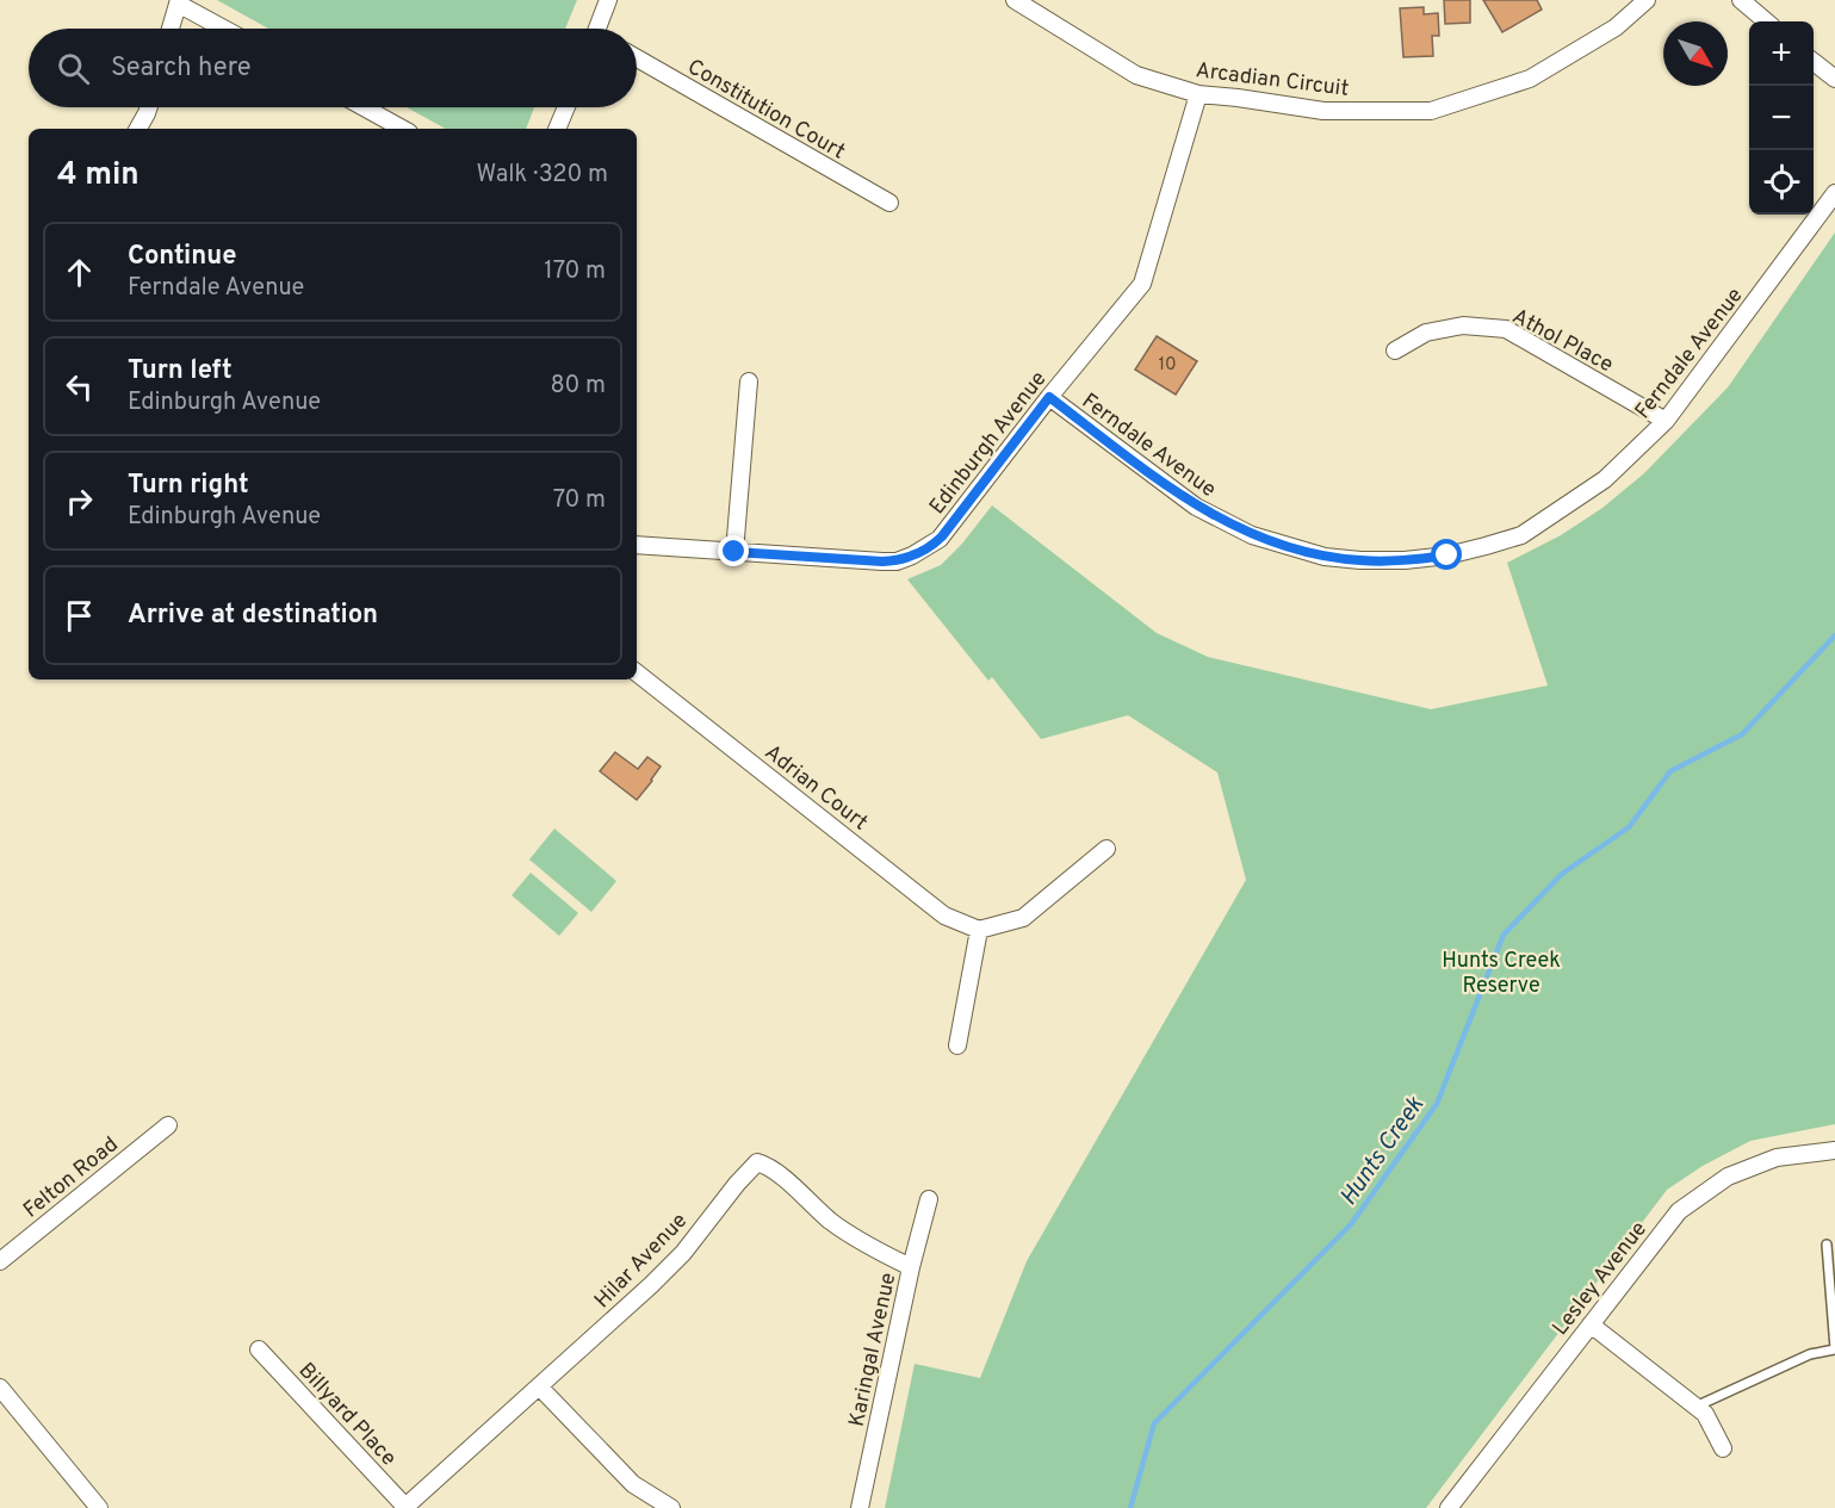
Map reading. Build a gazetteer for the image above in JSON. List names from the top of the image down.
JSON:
{
  "streets": {
    "street": [
      "Arcadian Circuit",
      "Constitution Court",
      "Athol Place",
      "Ferndale Avenue",
      "Edinburgh Avenue",
      "Adrian Court",
      "Felton Road",
      "Hilar Avenue",
      "Lesley Avenue",
      "Karingal Avenue",
      "Billyard Place"
    ]
  },
  "crossings": [
    ["Arcadian Circuit", "Edinburgh Avenue"],
    ["Athol Place", "Ferndale Avenue"],
    ["Ferndale Avenue", "Edinburgh Avenue"],
    ["Hilar Avenue", "Karingal Avenue"],
    ["Hilar Avenue", "Billyard Place"]
  ],
  "water": ["Hunts Creek"],
  "parks": ["Hunts Creek Reserve"],
  "house_numbers": ["10"],
  "north": "bottom right",
  "page": {
    "map_buttons": ["+", "−"],
    "search": "Search here",
    "heading": ["4 min", "Walk · 320 m"],
    "list": [
      ["Continue", "Ferndale Avenue", "170 m"],
      ["Turn left", "Edinburgh Avenue", "80 m"],
      ["Turn right", "Edinburgh Avenue", "70 m"],
      "Arrive at destination"
    ]
  }
}
